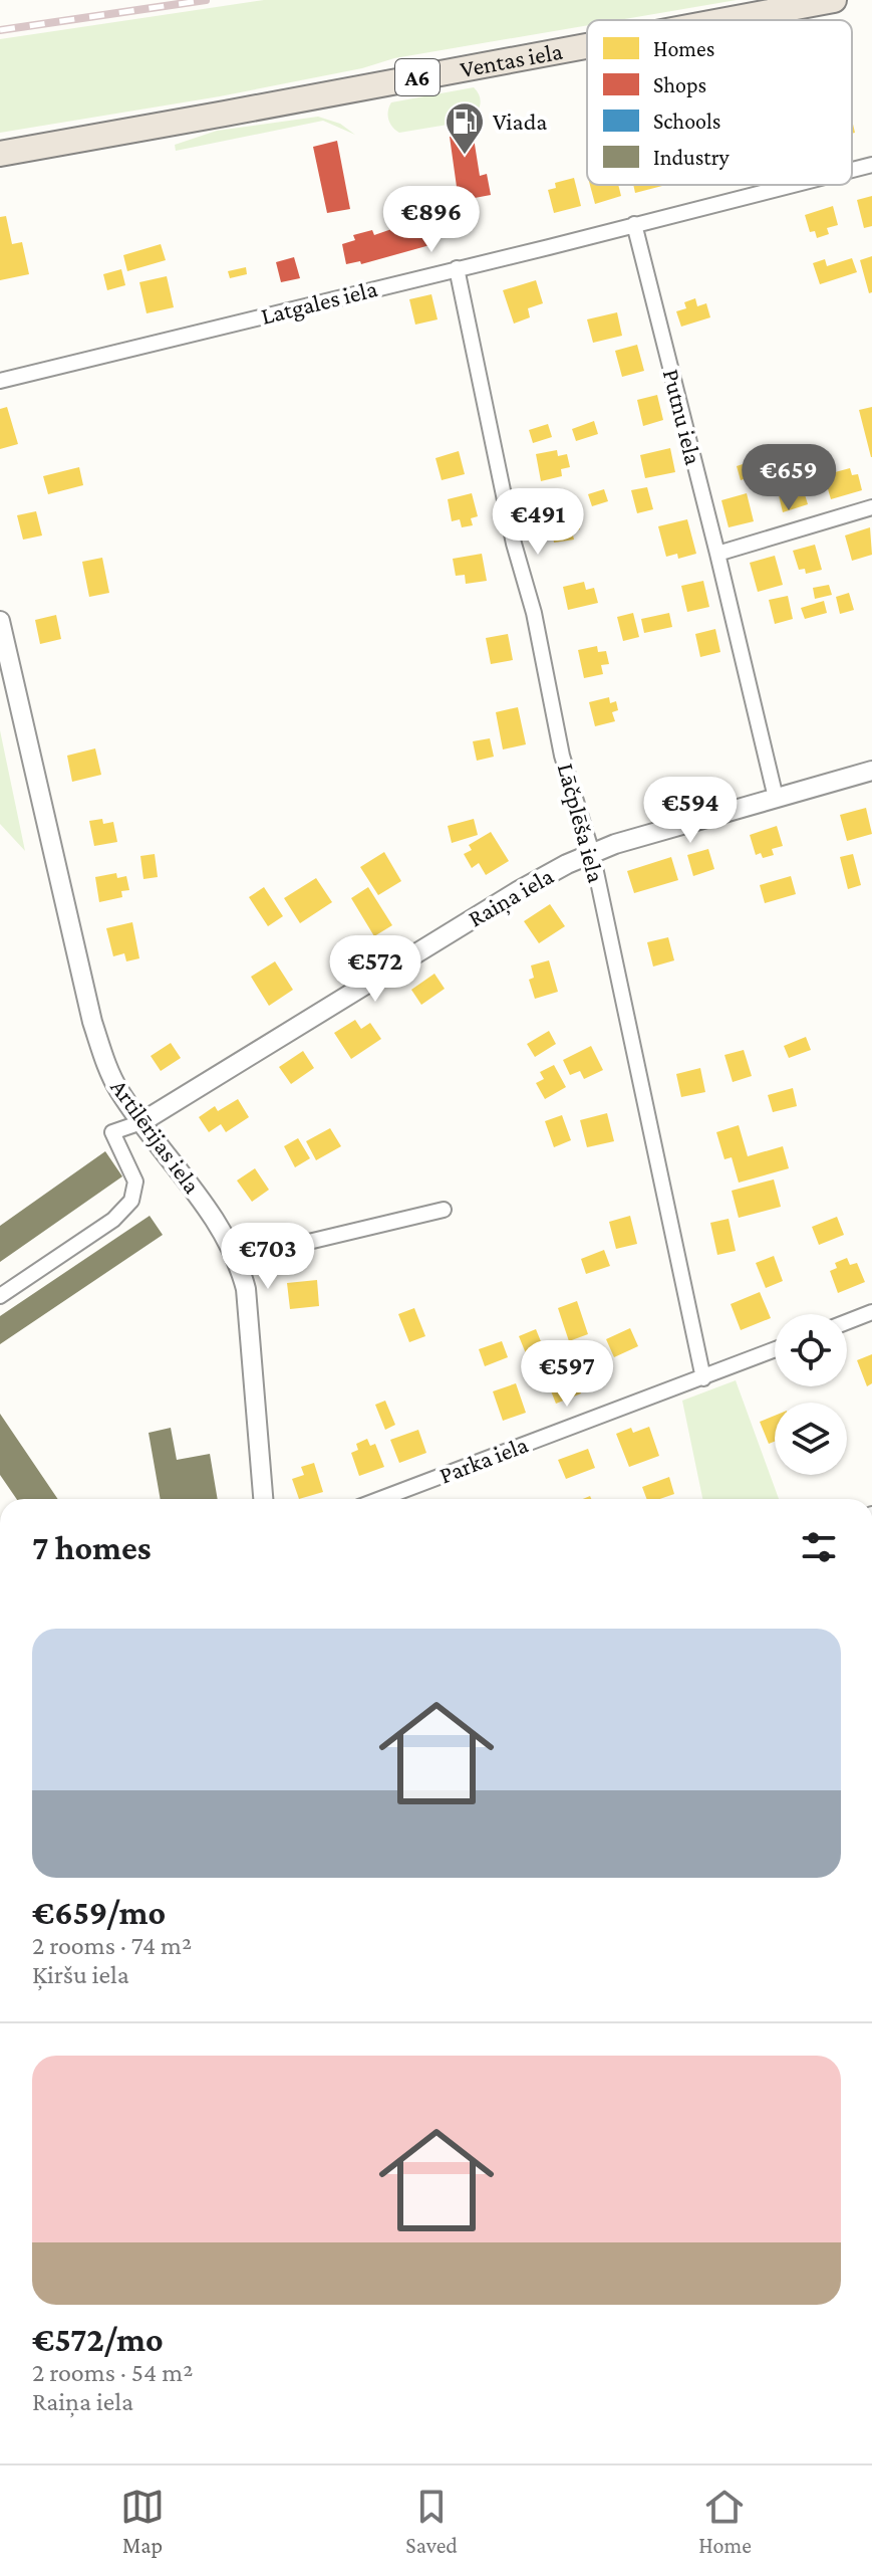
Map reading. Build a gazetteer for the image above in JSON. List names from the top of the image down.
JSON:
{
  "streets": {
    "highway": ["Ventas iela", "A6"],
    "street": [
      "Latgales iela",
      "Putnu iela",
      "Lāčplēša iela",
      "Raiņa iela",
      "Artilērijas iela",
      "Parka iela"
    ]
  },
  "crossings": [
    ["Latgales iela", "Putnu iela"],
    ["Latgales iela", "Lāčplēša iela"],
    ["Putnu iela", "Raiņa iela"],
    ["Lāčplēša iela", "Raiņa iela"],
    ["Lāčplēša iela", "Parka iela"],
    ["Raiņa iela", "Artilērijas iela"]
  ],
  "places": {
    "fuel station": ["Viada"]
  },
  "legend": [
    "Homes",
    "Shops",
    "Schools",
    "Industry"
  ],
  "page": {
    "price": [
      "€896",
      "€659",
      "€491",
      "€594",
      "€572",
      "€703",
      "€597"
    ],
    "heading": "7 homes",
    "list": [
      {
        "name": "€659/mo",
        "note": "2 rooms · 74 m² · Ķiršu iela"
      },
      {
        "name": "€572/mo",
        "note": "2 rooms · 54 m² · Raiņa iela"
      }
    ],
    "tabs": ["Map", "Saved", "Home"]
  }
}
